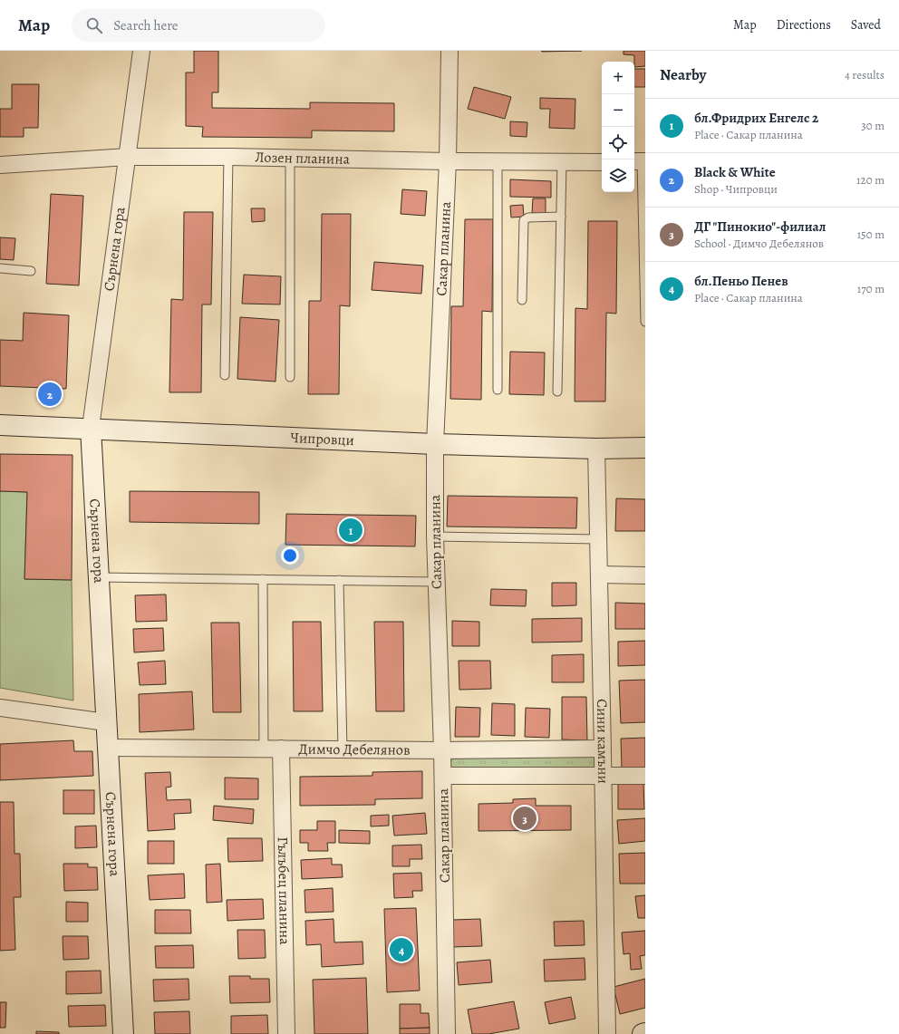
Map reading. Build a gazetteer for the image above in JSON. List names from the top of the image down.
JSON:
{
  "streets": {
    "main road": ["Сърнена гора", "Чипровци"],
    "street": [
      "Лозен планина",
      "Сакар планина",
      "Сини камъни",
      "Димчо Дебелянов",
      "Гълъбец планина"
    ]
  },
  "crossings": [
    ["Лозен планина", "Сърнена гора"],
    ["Лозен планина", "Сакар планина"],
    ["Сърнена гора", "Чипровци"],
    ["Сърнена гора", "Димчо Дебелянов"],
    ["Сакар планина", "Чипровци"],
    ["Сакар планина", "Димчо Дебелянов"],
    ["Чипровци", "Сини камъни"],
    ["Сини камъни", "Димчо Дебелянов"],
    ["Димчо Дебелянов", "Гълъбец планина"]
  ],
  "page": {
    "header": "Map",
    "search": "Search here",
    "nav": ["Map", "Directions", "Saved"],
    "heading": ["Nearby", "4 results"],
    "map_buttons": ["+", "−"],
    "list": [
      {
        "mark": "1",
        "name": "бл.Фридрих Енгелс 2",
        "note": "Place · Сакар планина",
        "value": "30 m"
      },
      {
        "mark": "2",
        "name": "Black & White",
        "note": "Shop · Чипровци",
        "value": "120 m"
      },
      {
        "mark": "3",
        "name": "ДГ \"Пинокио\"-филиал",
        "note": "School · Димчо Дебелянов",
        "value": "150 m"
      },
      {
        "mark": "4",
        "name": "бл.Пеньо Пенев",
        "note": "Place · Сакар планина",
        "value": "170 m"
      }
    ],
    "pins": [
      "2",
      "1",
      "3",
      "4"
    ]
  }
}
